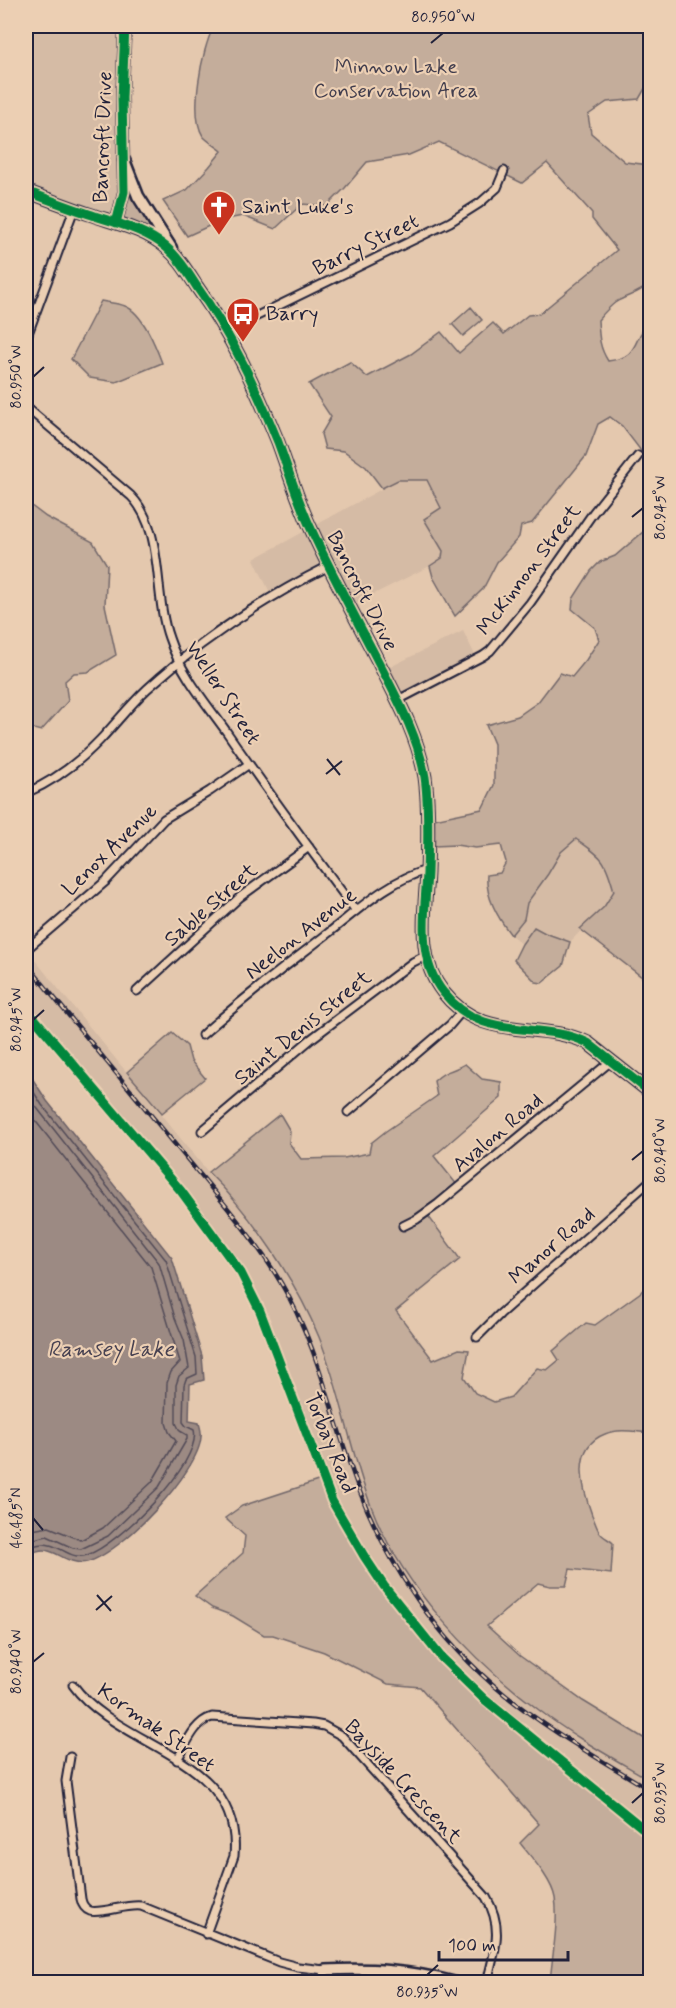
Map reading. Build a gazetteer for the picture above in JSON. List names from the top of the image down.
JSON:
{
  "streets": {
    "main road": ["Bancroft Drive"],
    "street": [
      "Barry Street",
      "McKinnon Street",
      "Weller Street",
      "Lenox Avenue",
      "Sable Street",
      "Neelon Avenue",
      "Saint Denis Street",
      "Avalon Road",
      "Manor Road",
      "Torbay Road",
      "Kormak Street",
      "Bayside Crescent"
    ]
  },
  "crossings": [
    ["Bancroft Drive", "Barry Street"],
    ["Bancroft Drive", "McKinnon Street"],
    ["Bancroft Drive", "Neelon Avenue"],
    ["Bancroft Drive", "Saint Denis Street"],
    ["Bancroft Drive", "Avalon Road"],
    ["Weller Street", "Lenox Avenue"],
    ["Weller Street", "Sable Street"],
    ["Weller Street", "Neelon Avenue"],
    ["Kormak Street", "Bayside Crescent"]
  ],
  "water": ["Ramsey Lake"],
  "parks": ["Minnow Lake Conservation Area"],
  "places": {
    "church": ["Saint Luke's"],
    "bus stop": ["Barry"]
  },
  "scale_bar": "100 m",
  "coordinates": [
    "80.950°W",
    "80.945°W",
    "80.940°W",
    "46.485°N",
    "80.935°W"
  ]
}
